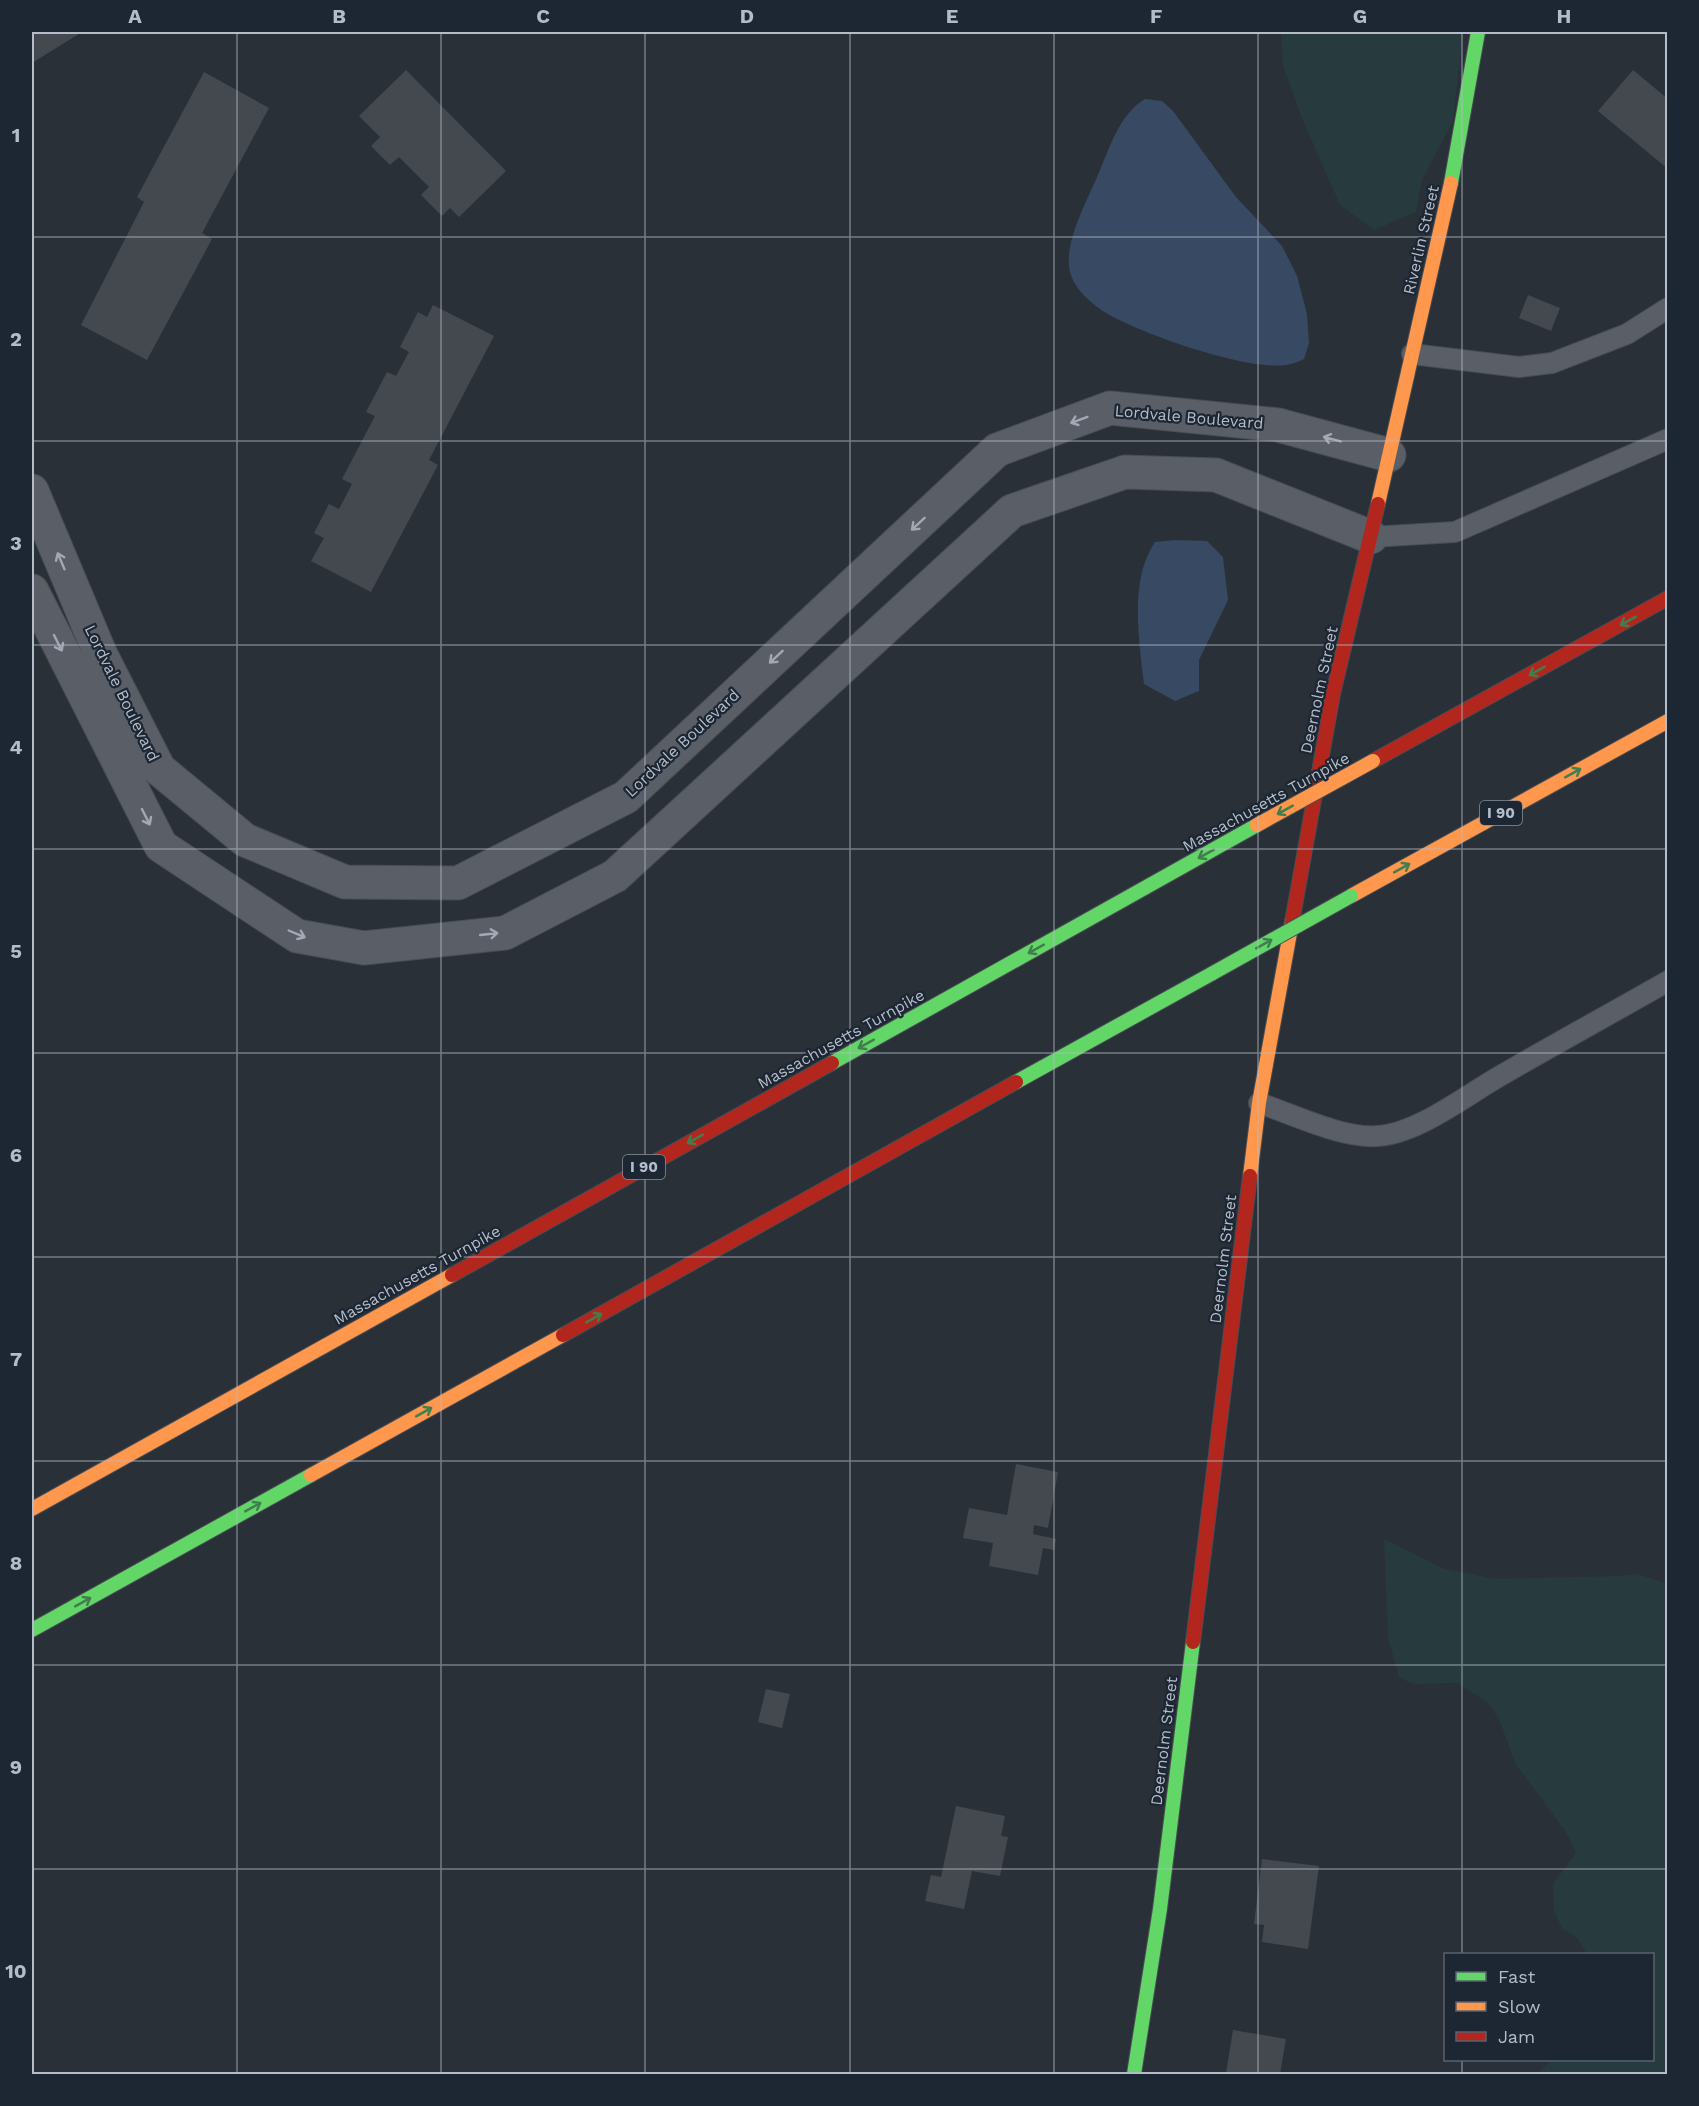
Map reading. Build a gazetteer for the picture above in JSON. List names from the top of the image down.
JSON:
{
  "streets": {
    "main road": [
      "Riverlin Street",
      "Deernolm Street",
      "Massachusetts Turnpike",
      "I 90"
    ],
    "street": ["Lordvale Boulevard"]
  },
  "crossings": [
    ["Riverlin Street", "Lordvale Boulevard"],
    ["Riverlin Street", "Deernolm Street"],
    ["Lordvale Boulevard", "Deernolm Street"]
  ],
  "legend": ["Fast", "Slow", "Jam"],
  "grid": {
    "columns": [
      "A",
      "B",
      "C",
      "D",
      "E",
      "F",
      "G",
      "H"
    ],
    "rows": [
      "1",
      "2",
      "3",
      "4",
      "5",
      "6",
      "7",
      "8",
      "9",
      "10"
    ]
  }
}
